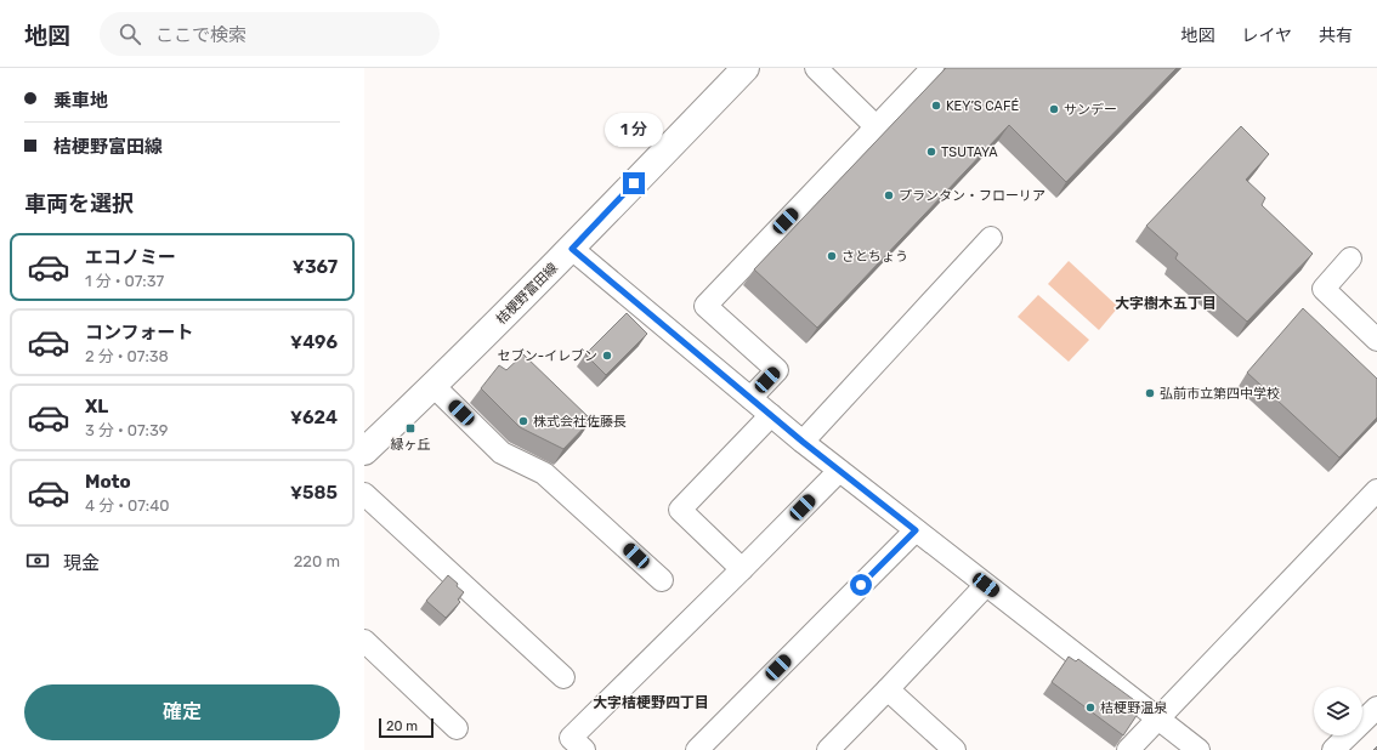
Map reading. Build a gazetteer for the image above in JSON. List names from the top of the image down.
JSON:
{
  "streets": {
    "main road": ["桔梗野富田線"]
  },
  "districts": ["大字樹木五丁目", "大字桔梗野四丁目"],
  "places": {
    "other": [
      "KEY’S CAFÉ",
      "サンデー",
      "TSUTAYA",
      "プランタン・フローリア",
      "さとちょう",
      "セブン-イレブン",
      "弘前市立第四中学校",
      "株式会社佐藤長",
      "桔梗野温泉"
    ],
    "transit": ["緑ヶ丘"]
  },
  "scale_bar": "20 m",
  "page": {
    "header": "地図",
    "search": "ここで検索",
    "nav": ["地図", "レイヤ", "共有"],
    "banner": ["乗車地", "桔梗野富田線"],
    "bubble": "1 分",
    "heading": "車両を選択",
    "list": [
      {
        "name": "エコノミー",
        "note": "1 分 · 07:37",
        "value": "¥367"
      },
      {
        "name": "コンフォート",
        "note": "2 分 · 07:38",
        "value": "¥496"
      },
      {
        "name": "XL",
        "note": "3 分 · 07:39",
        "value": "¥624"
      },
      {
        "name": "Moto",
        "note": "4 分 · 07:40",
        "value": "¥585"
      }
    ],
    "pay": ["現金", "220 m"],
    "buttons": "確定",
    "scale": "20 m"
  }
}
